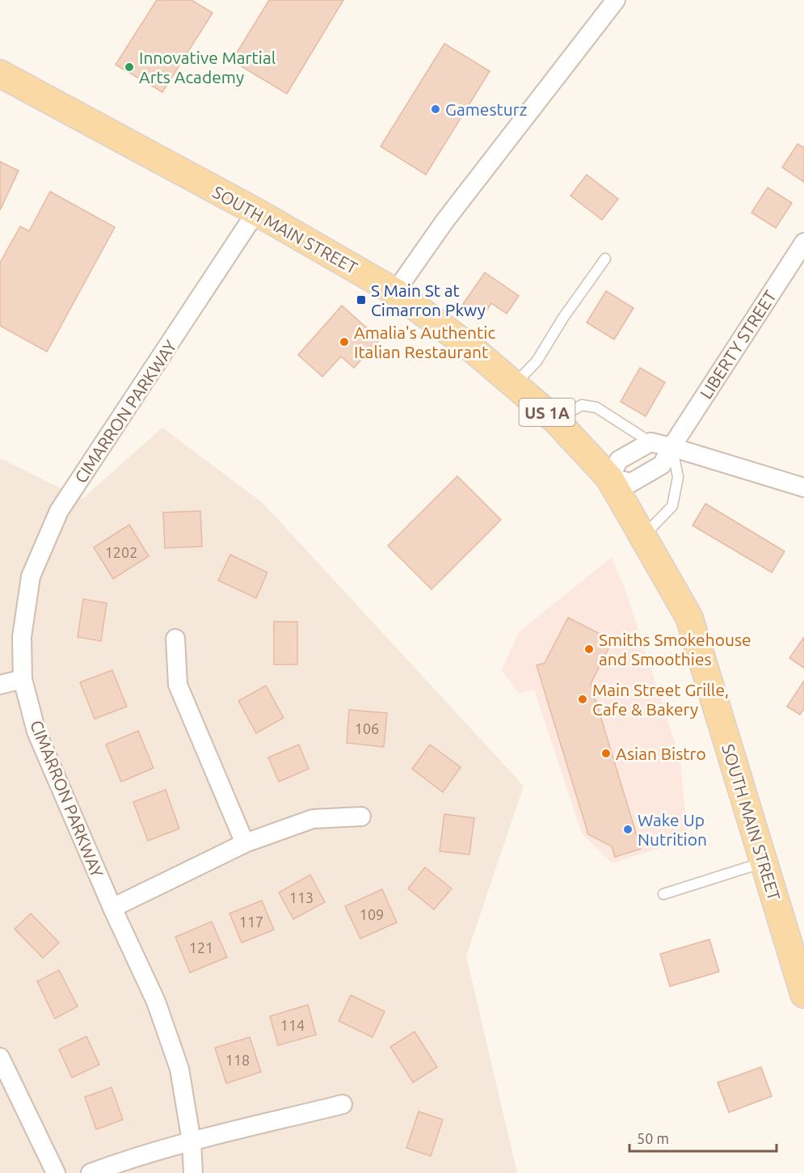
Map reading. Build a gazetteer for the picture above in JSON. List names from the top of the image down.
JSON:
{
  "streets": {
    "main road": ["SOUTH MAIN STREET", "US 1A"],
    "street": ["LIBERTY STREET", "CIMARRON PARKWAY"]
  },
  "crossings": [
    ["SOUTH MAIN STREET", "LIBERTY STREET"],
    ["SOUTH MAIN STREET", "CIMARRON PARKWAY"]
  ],
  "places": {
    "other": [
      "Innovative Martial Arts Academy",
      "Gamesturz",
      "Amalia's Authentic Italian Restaurant",
      "Smiths Smokehouse and Smoothies",
      "Main Street Grille, Cafe & Bakery",
      "Asian Bistro",
      "Wake Up Nutrition"
    ],
    "transit": ["S Main St at Cimarron Pkwy"]
  },
  "house_numbers": [
    "1202",
    "106",
    "113",
    "109",
    "117",
    "121",
    "114",
    "118"
  ],
  "scale_bar": "50 m"
}
